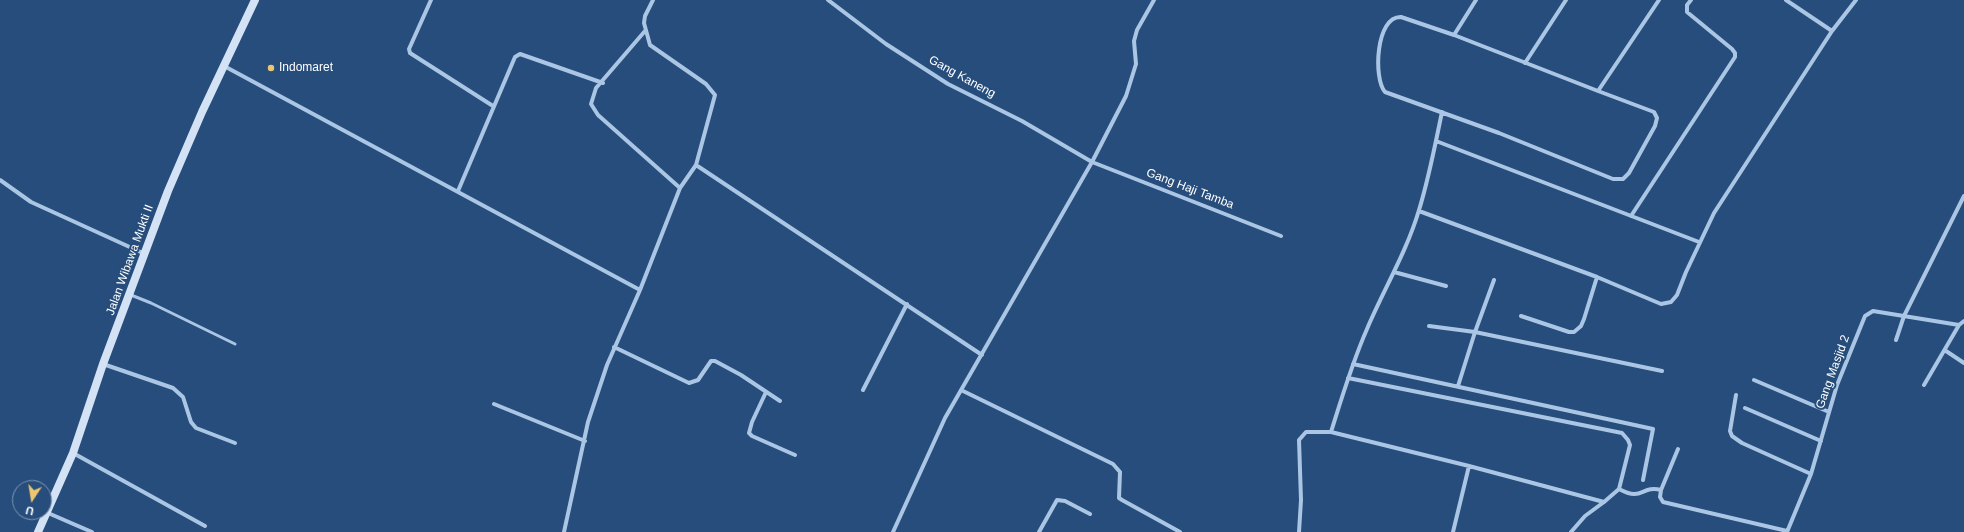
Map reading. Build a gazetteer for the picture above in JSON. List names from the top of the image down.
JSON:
{
  "streets": {
    "main road": ["Jalan Wibawa Mukti II"],
    "street": ["Gang Kaneng", "Gang Haji Tamba", "Gang Masjid 2"]
  },
  "crossings": [
    ["Gang Kaneng", "Gang Haji Tamba"]
  ],
  "places": ["Indomaret"],
  "north": "bottom"
}
